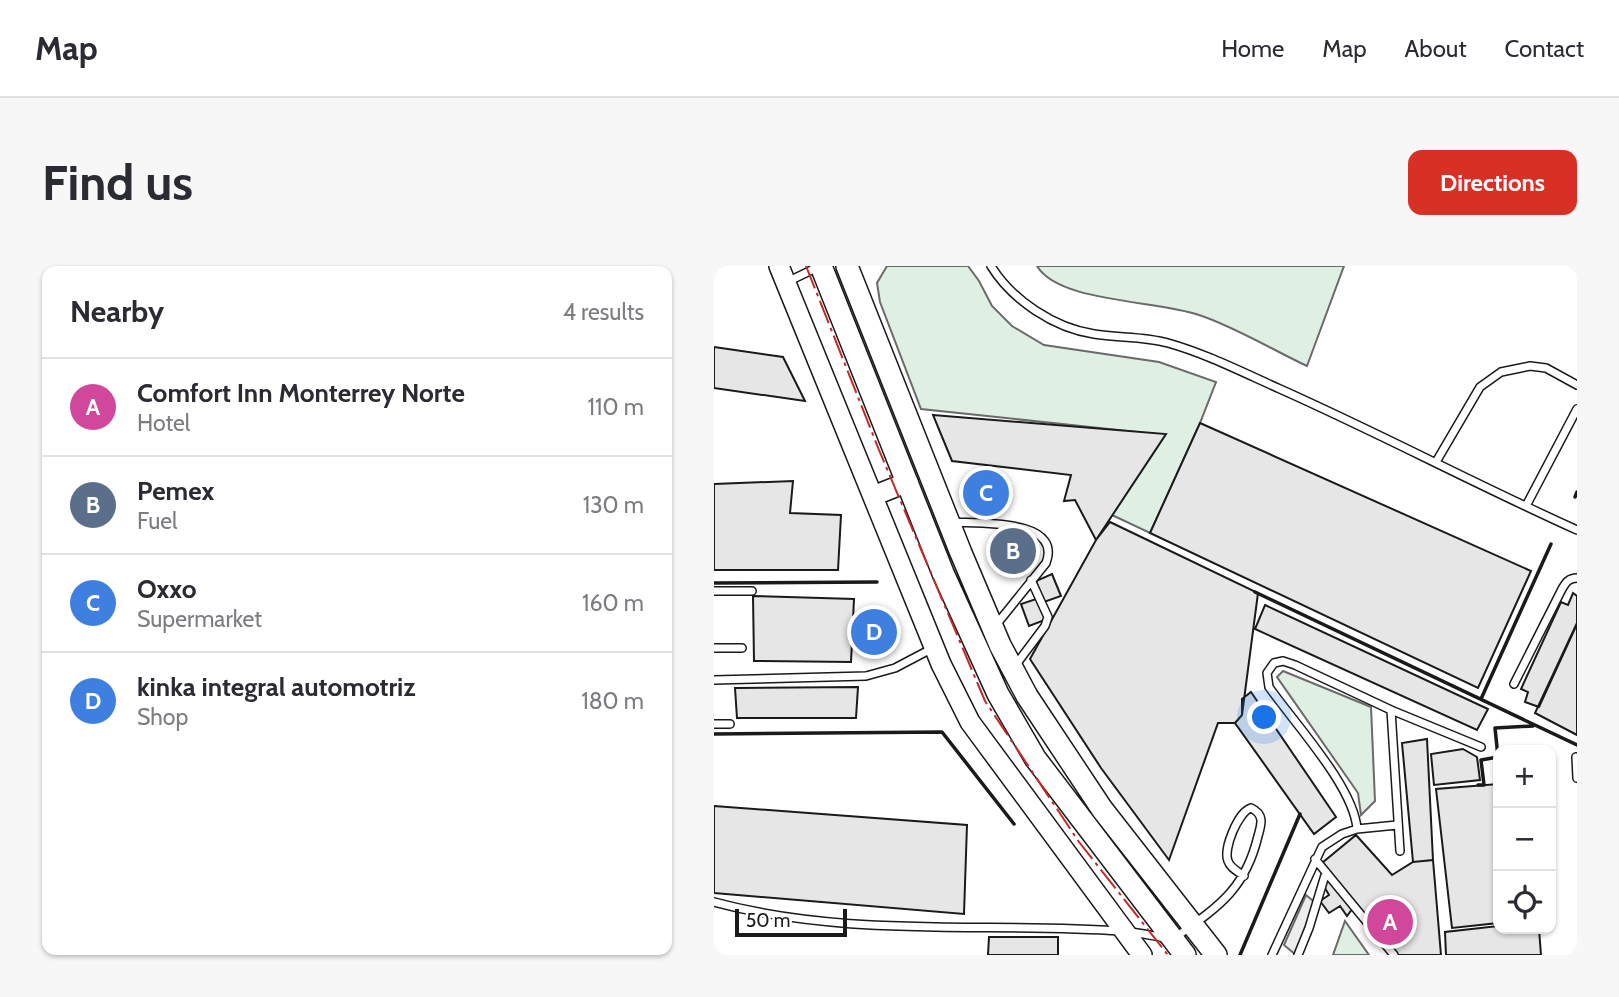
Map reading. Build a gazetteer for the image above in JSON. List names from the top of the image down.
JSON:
{
  "scale_bar": "50 m",
  "page": {
    "header": "Map",
    "nav": [
      "Home",
      "Map",
      "About",
      "Contact"
    ],
    "buttons": "Directions",
    "title": "Find us",
    "heading": ["Nearby", "4 results"],
    "list": [
      {
        "mark": "A",
        "name": "Comfort Inn Monterrey Norte",
        "note": "Hotel",
        "value": "110 m"
      },
      {
        "mark": "B",
        "name": "Pemex",
        "note": "Fuel",
        "value": "130 m"
      },
      {
        "mark": "C",
        "name": "Oxxo",
        "note": "Supermarket",
        "value": "160 m"
      },
      {
        "mark": "D",
        "name": "kinka integral automotriz",
        "note": "Shop",
        "value": "180 m"
      }
    ],
    "pins": [
      "C",
      "B",
      "D",
      "A"
    ],
    "map_buttons": ["+", "−"],
    "scale": "50 m"
  }
}
